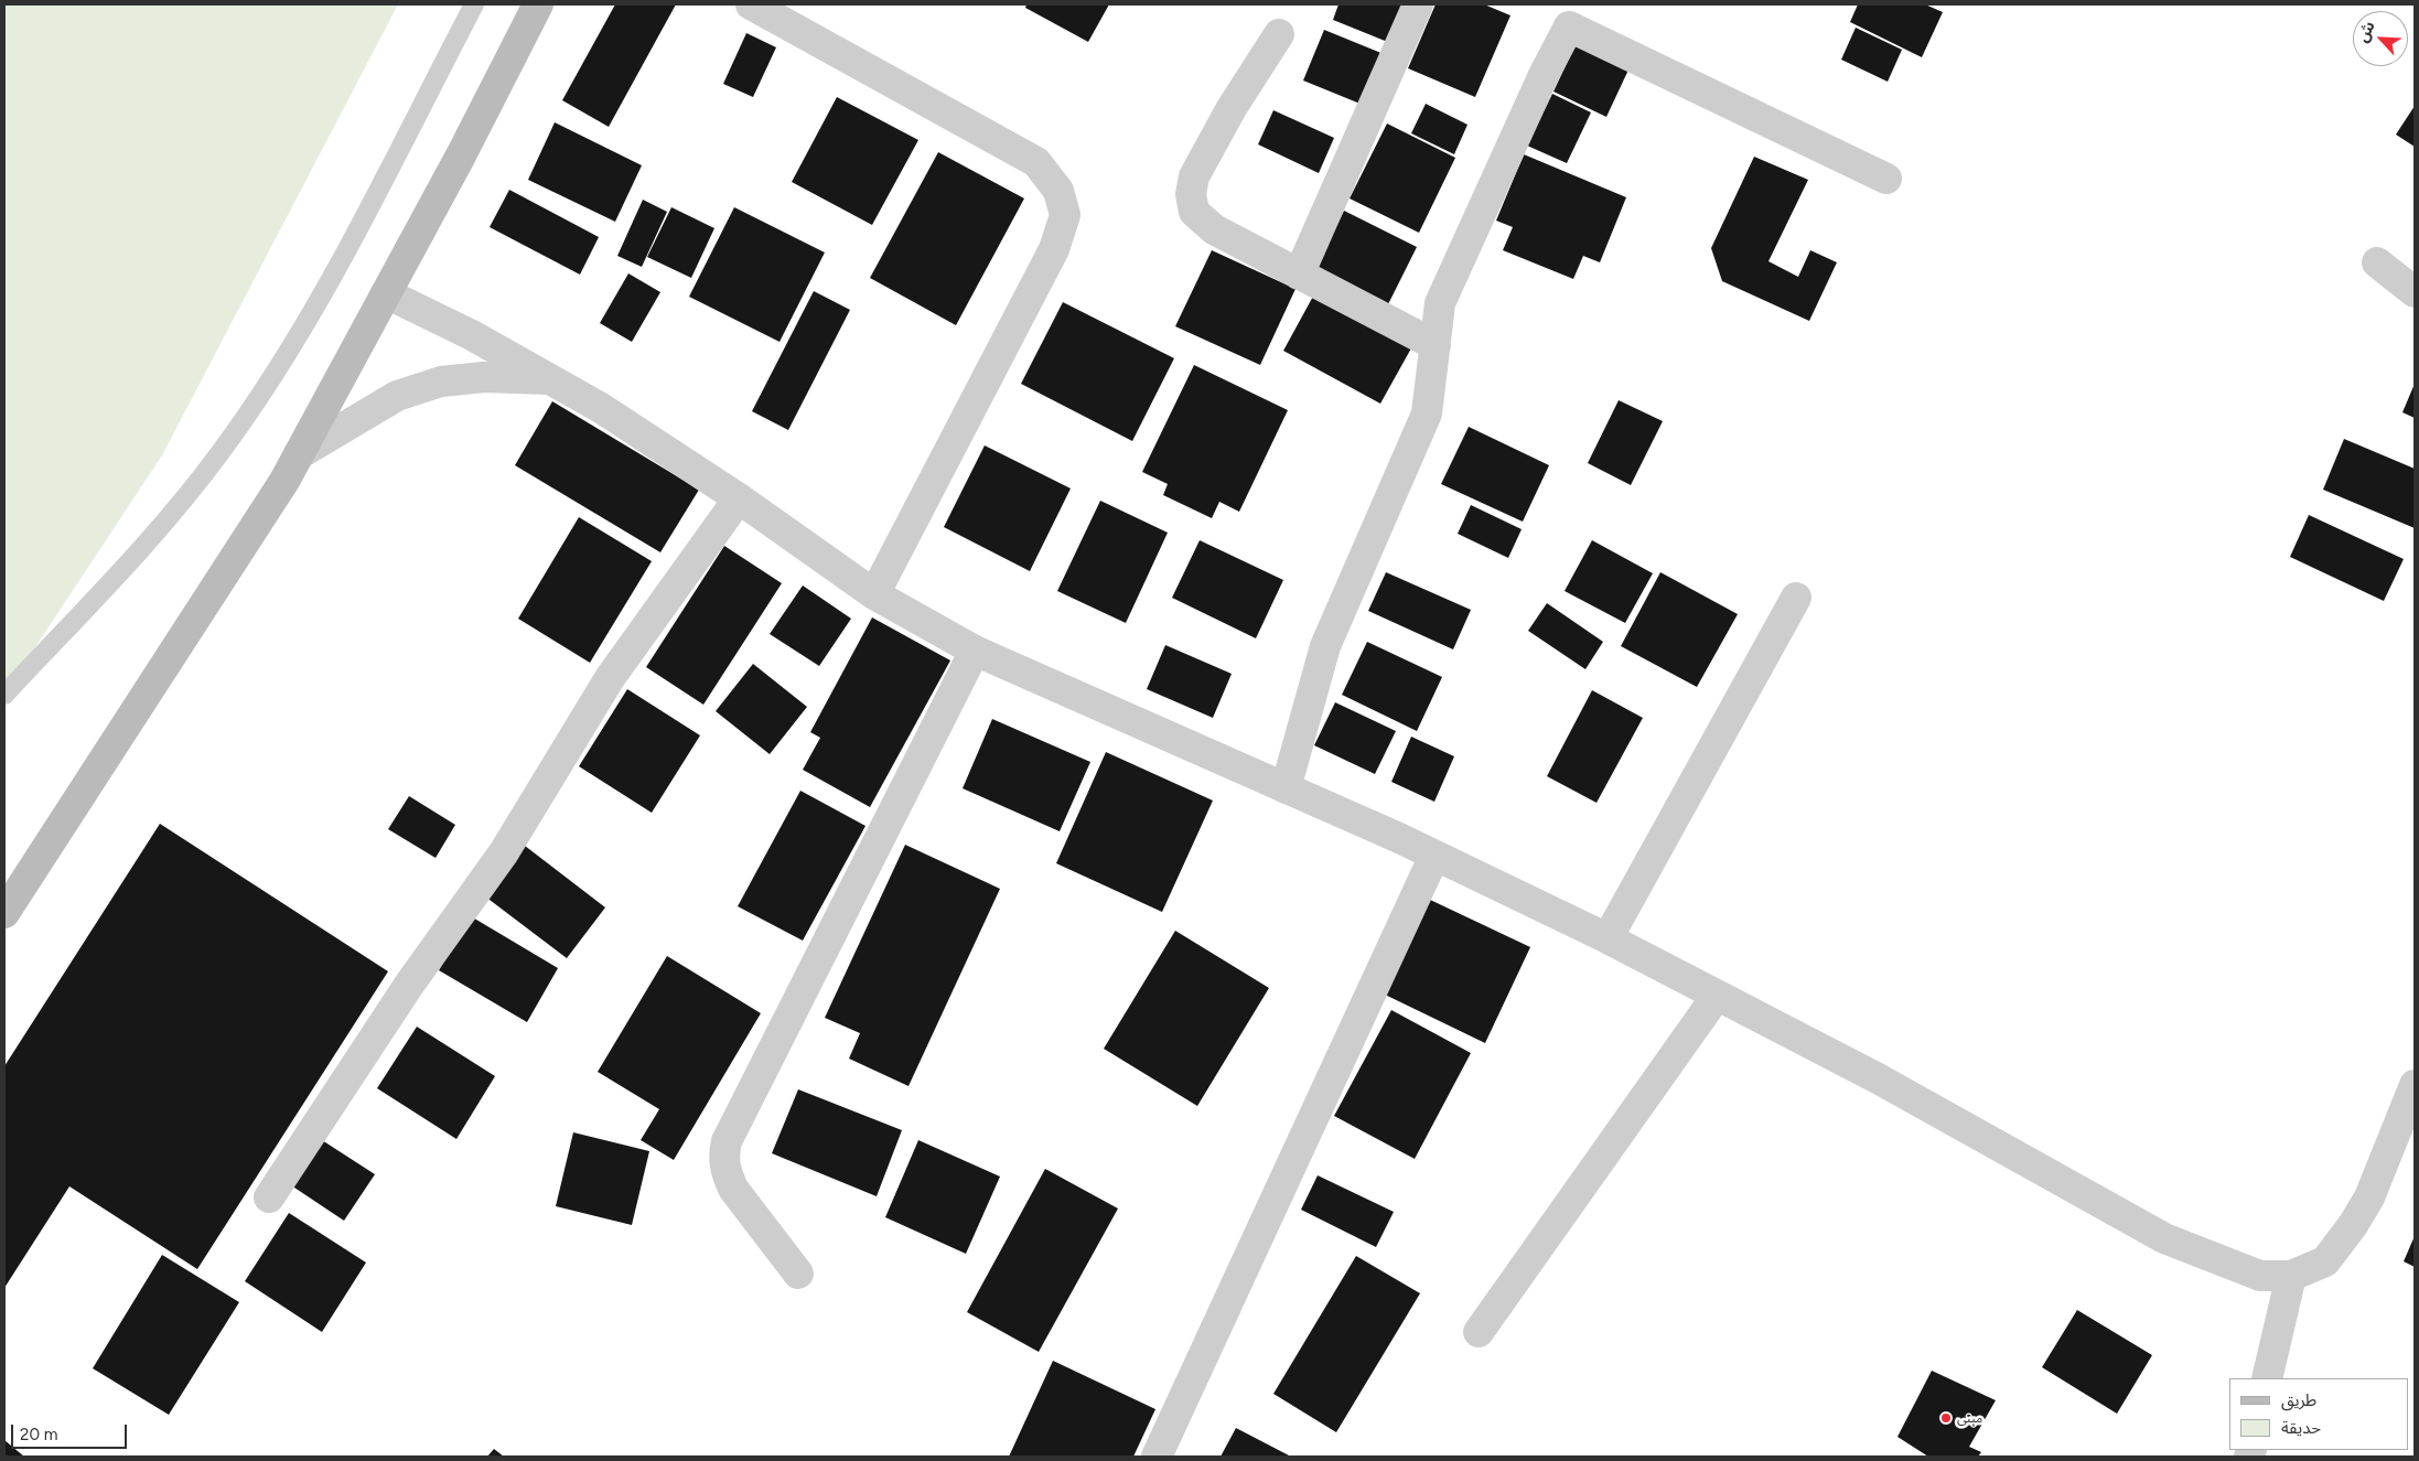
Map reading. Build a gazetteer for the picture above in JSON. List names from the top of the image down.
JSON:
{
  "places": ["مبنى"],
  "legend": ["طريق", "حديقة"],
  "scale_bar": "20 m",
  "north": "top left"
}
